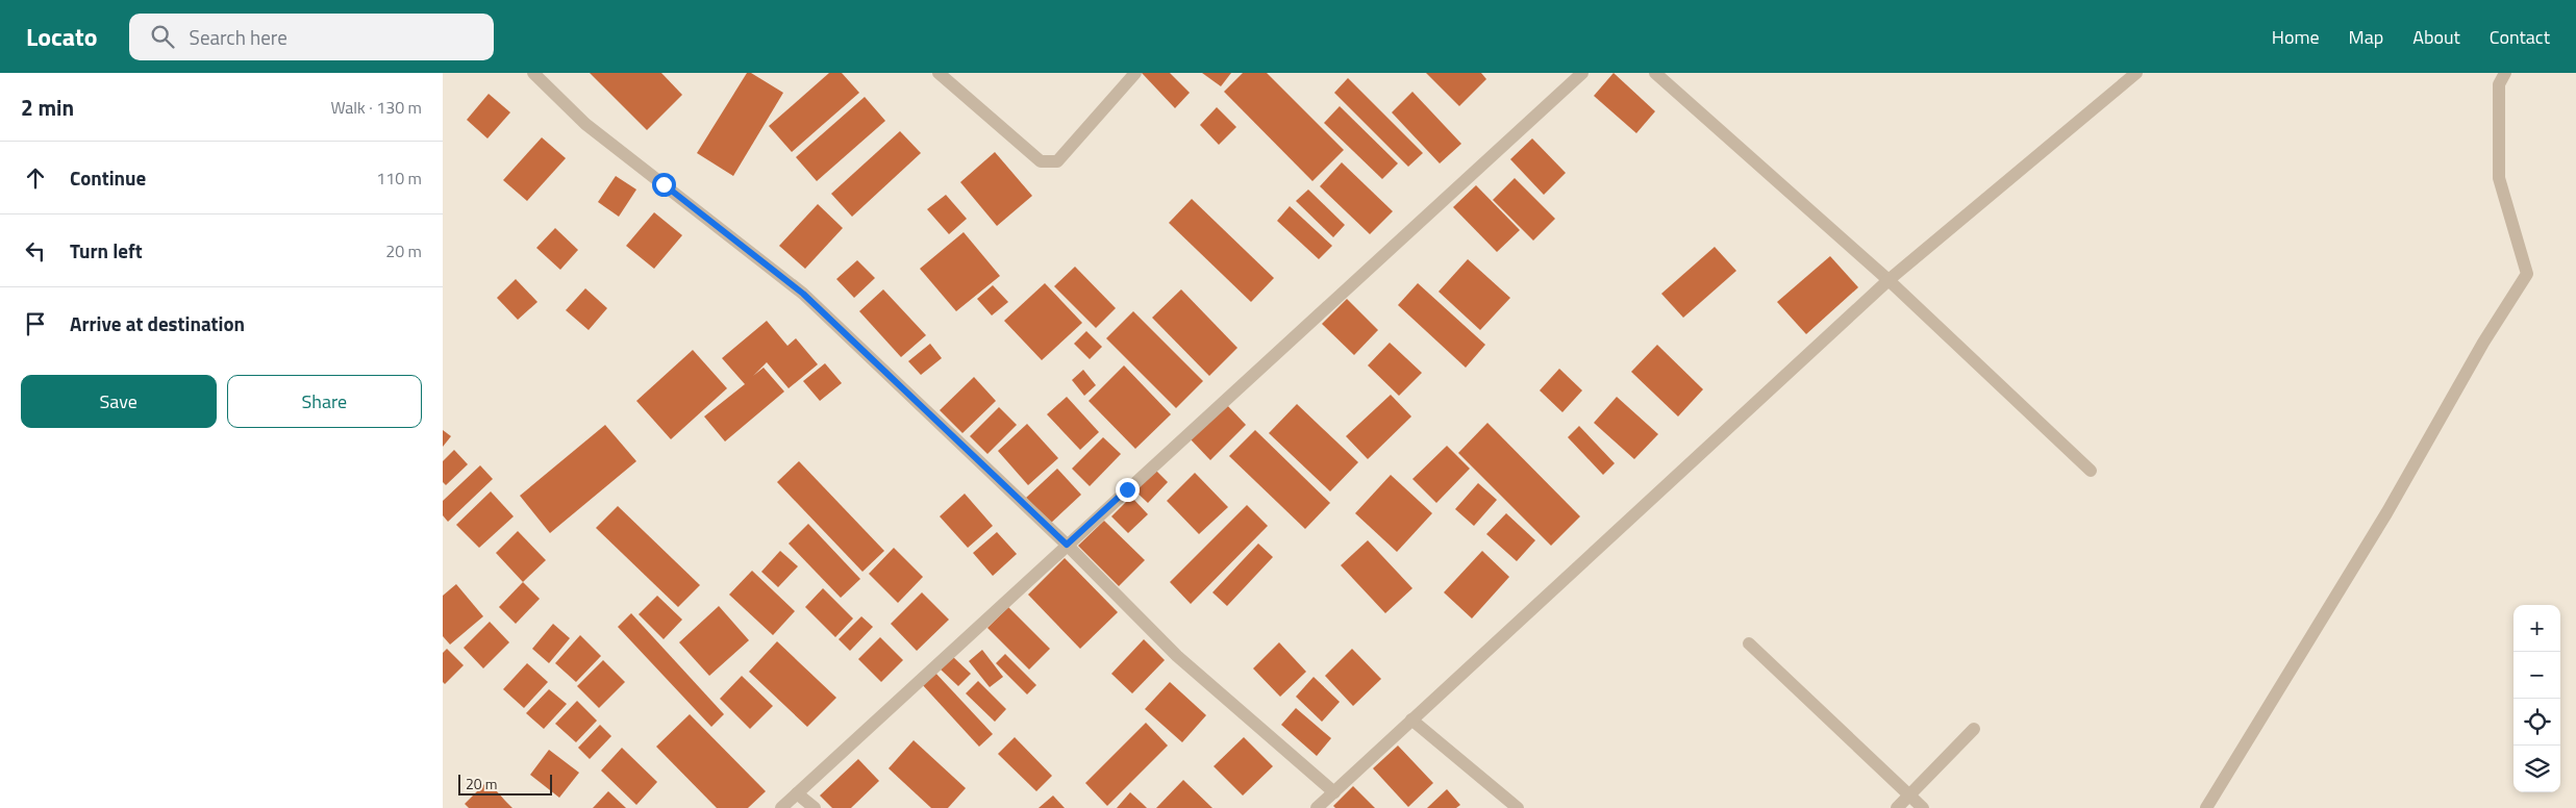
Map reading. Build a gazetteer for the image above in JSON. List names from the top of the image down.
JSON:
{
  "scale_bar": "20 m",
  "page": {
    "header": "Locato",
    "search": "Search here",
    "nav": [
      "Home",
      "Map",
      "About",
      "Contact"
    ],
    "heading": ["2 min", "Walk · 130 m"],
    "list": [
      ["Continue", "110 m"],
      ["Turn left", "20 m"],
      "Arrive at destination"
    ],
    "buttons": ["Save", "Share"],
    "map_buttons": ["+", "−"],
    "scale": "20 m"
  }
}
